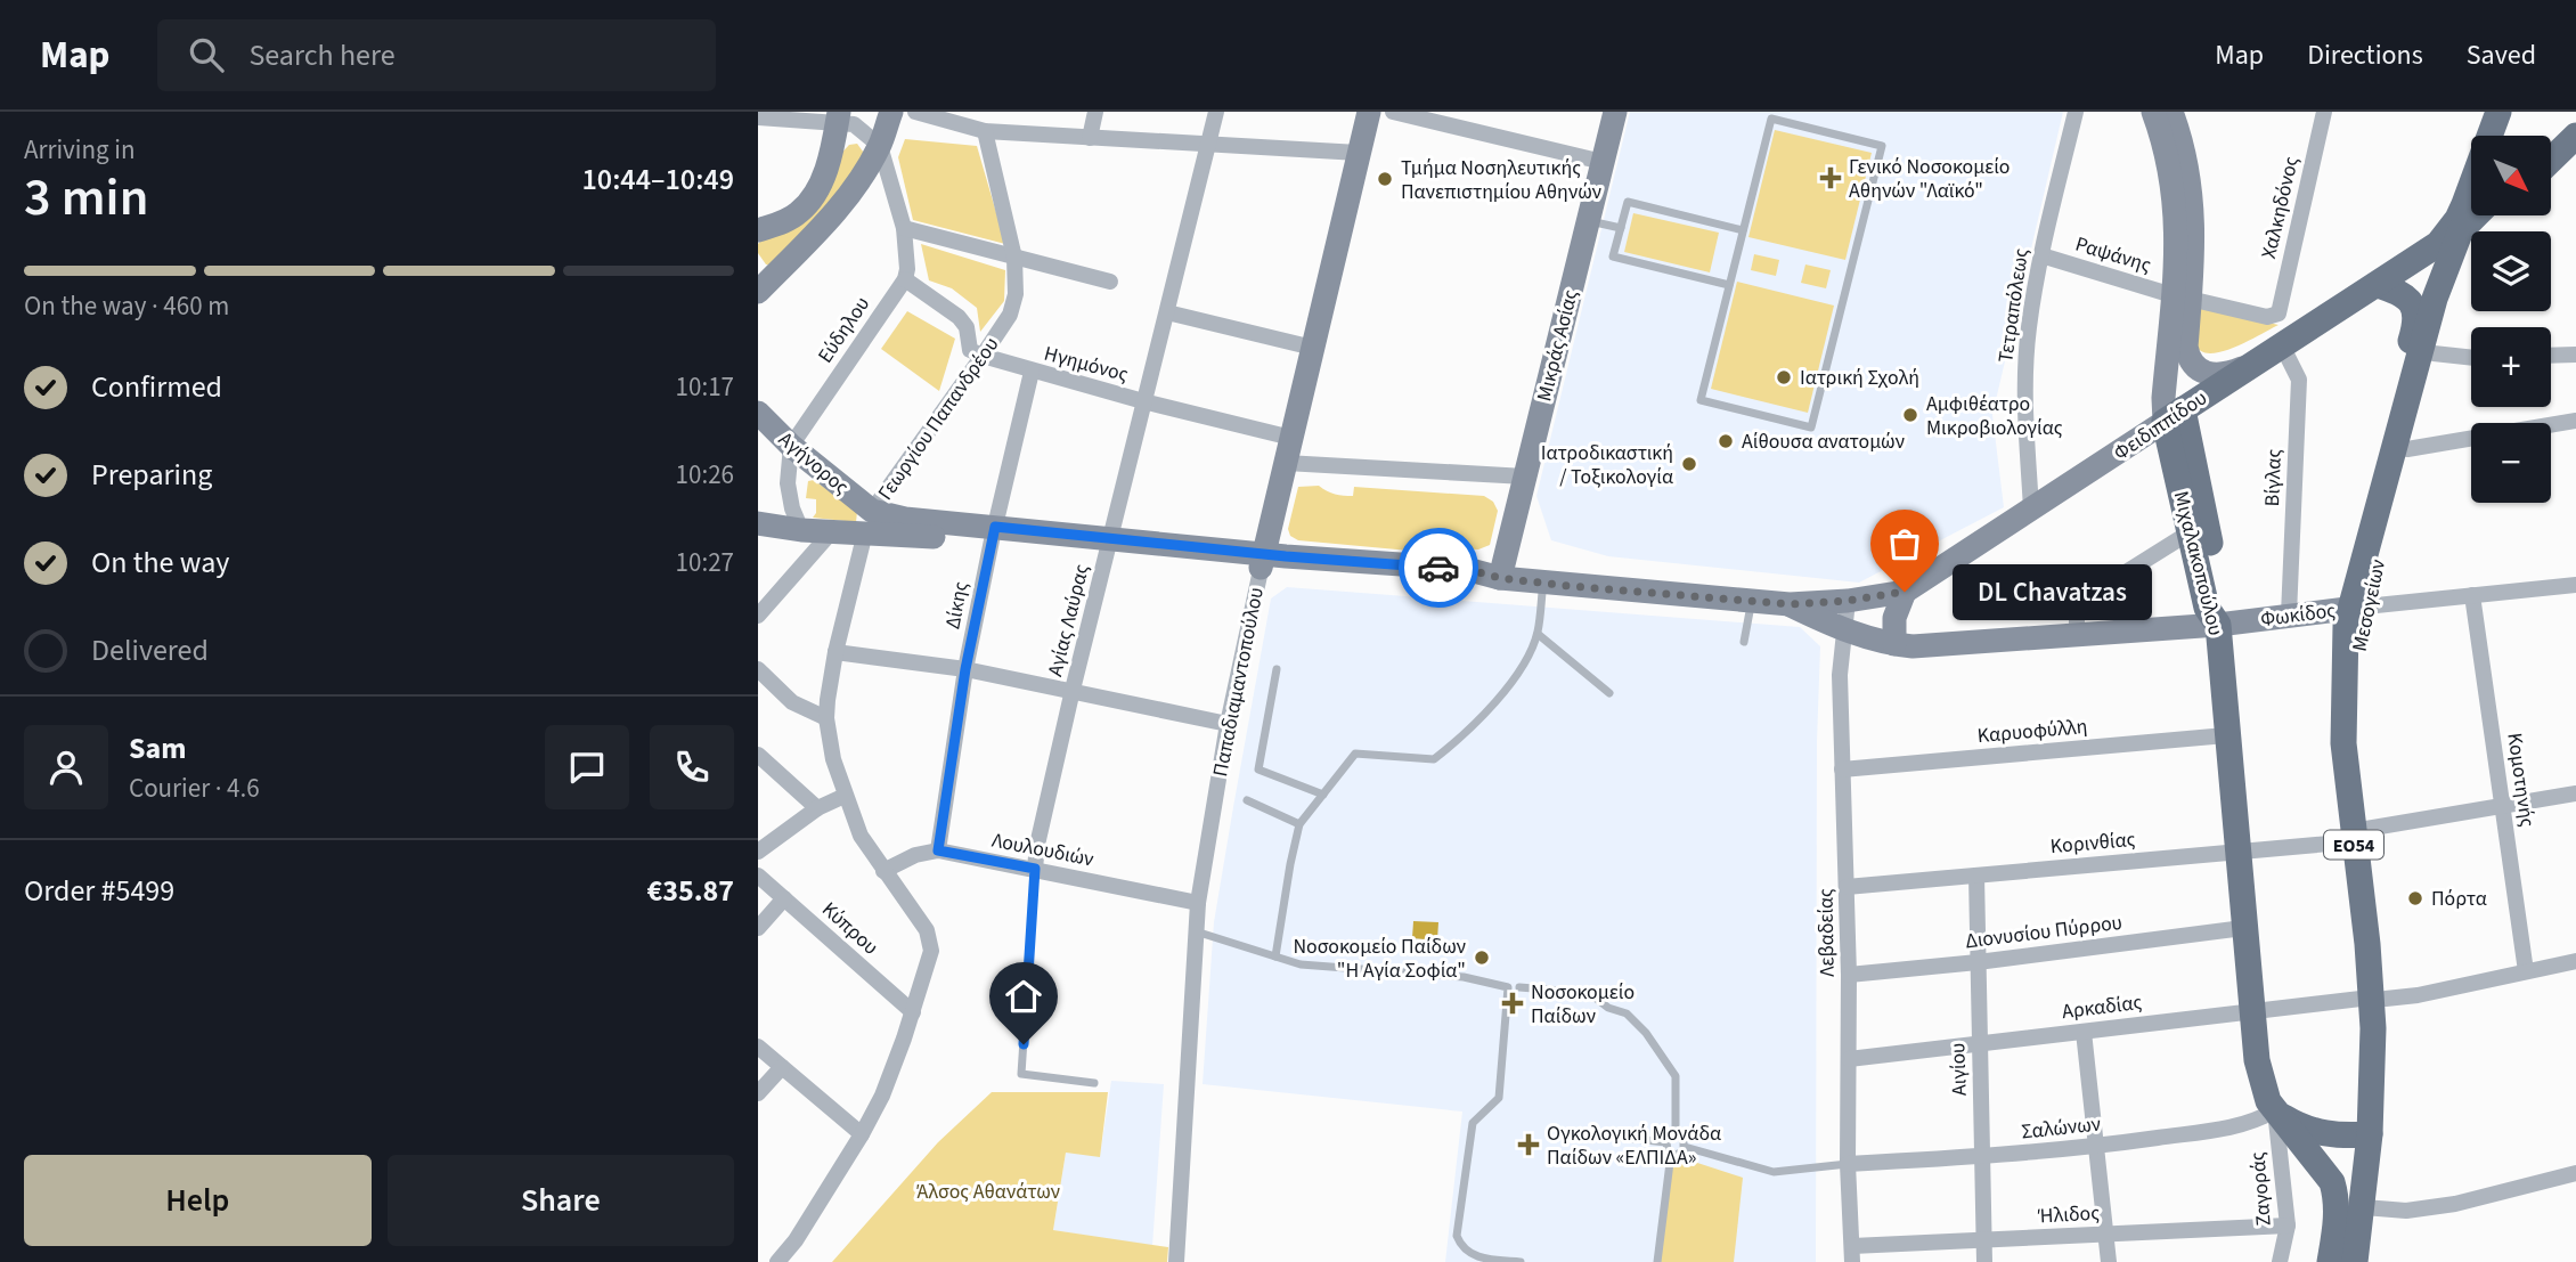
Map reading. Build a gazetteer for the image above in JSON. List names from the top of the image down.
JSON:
{
  "streets": {
    "main road": [
      "Φειδιππίδου",
      "Μιχαλακοπούλου",
      "Μεσογείων",
      "ΕΟ54"
    ],
    "street": [
      "Χαλκηδόνος",
      "Ραψάνης",
      "Τετραπόλεως",
      "Εύδηλου",
      "Μικράς Ασίας",
      "Ηγημόνος",
      "Γεωργίου Παπανδρέου",
      "Αγήνορος",
      "Βίγλας",
      "Δίκης",
      "Φωκίδος",
      "Αγίας Λαύρας",
      "Παπαδιαμαντοπούλου",
      "Καρυοφύλλη",
      "Κομοτηνής",
      "Κορινθίας",
      "Λουλουδιών",
      "Κύπρου",
      "Διονυσίου Πύρρου",
      "Λεβαδείας",
      "Αρκαδίας",
      "Αιγίου",
      "Σαλώνων",
      "Ζαγοράς",
      "Ήλιδος"
    ]
  },
  "crossings": [
    ["Χαλκηδόνος", "Ραψάνης"],
    ["Ραψάνης", "Τετραπόλεως"],
    ["Ραψάνης", "Μιχαλακοπούλου"],
    ["Τετραπόλεως", "Φειδιππίδου"],
    ["Εύδηλου", "Αγήνορος"],
    ["Ηγημόνος", "Γεωργίου Παπανδρέου"],
    ["Ηγημόνος", "Δίκης"],
    ["Ηγημόνος", "Αγίας Λαύρας"],
    ["Ηγημόνος", "Παπαδιαμαντοπούλου"],
    ["Γεωργίου Παπανδρέου", "Αγήνορος"],
    ["Γεωργίου Παπανδρέου", "Λουλουδιών"],
    ["Γεωργίου Παπανδρέου", "Κύπρου"],
    ["Φειδιππίδου", "Βίγλας"],
    ["Φειδιππίδου", "Μιχαλακοπούλου"],
    ["Φειδιππίδου", "Μεσογείων"],
    ["Φειδιππίδου", "Φωκίδος"],
    ["Φειδιππίδου", "Λεβαδείας"],
    ["Βίγλας", "Φωκίδος"],
    ["Μιχαλακοπούλου", "Φωκίδος"],
    ["Μιχαλακοπούλου", "Καρυοφύλλη"],
    ["Μιχαλακοπούλου", "Κορινθίας"],
    ["Μιχαλακοπούλου", "Διονυσίου Πύρρου"],
    ["Μιχαλακοπούλου", "Αρκαδίας"],
    ["Μιχαλακοπούλου", "Σαλώνων"],
    ["Μιχαλακοπούλου", "Ζαγοράς"],
    ["Δίκης", "Λουλουδιών"],
    ["Μεσογείων", "Φωκίδος"],
    ["Μεσογείων", "Κορινθίας"],
    ["Μεσογείων", "ΕΟ54"],
    ["Μεσογείων", "Αρκαδίας"],
    ["Φωκίδος", "Κομοτηνής"],
    ["Φωκίδος", "Λεβαδείας"],
    ["Αγίας Λαύρας", "Λουλουδιών"],
    ["Παπαδιαμαντοπούλου", "Λουλουδιών"],
    ["Καρυοφύλλη", "Λεβαδείας"],
    ["Κομοτηνής", "Αρκαδίας"],
    ["Κορινθίας", "Λεβαδείας"],
    ["Κορινθίας", "Αιγίου"],
    ["Διονυσίου Πύρρου", "Λεβαδείας"],
    ["Διονυσίου Πύρρου", "Αιγίου"],
    ["Λεβαδείας", "Αρκαδίας"],
    ["Λεβαδείας", "Σαλώνων"],
    ["Λεβαδείας", "Ήλιδος"],
    ["Αρκαδίας", "Αιγίου"],
    ["Αιγίου", "Σαλώνων"],
    ["Αιγίου", "Ήλιδος"],
    ["Σαλώνων", "Ζαγοράς"],
    ["Ζαγοράς", "Ήλιδος"]
  ],
  "parks": ["Άλσος Αθανάτων"],
  "places": {
    "health": ["Γενικό Νοσοκομείο Αθηνών \"Λαϊκό\"", "Νοσοκομείο Παίδων", "Ογκολογική Μονάδα Παίδων «ΕΛΠΙΔΑ»"],
    "other": [
      "Τμήμα Νοσηλευτικής Πανεπιστημίου Αθηνών",
      "Ιατρική Σχολή",
      "Αμφιθέατρο Μικροβιολογίας",
      "Αίθουσα ανατομών",
      "Ιατροδικαστική / Τοξικολογία",
      "DL Chavatzas",
      "Πόρτα",
      "Νοσοκομείο Παίδων \"Η Αγία Σοφία\""
    ]
  },
  "north": "bottom right",
  "page": {
    "header": "Map",
    "search": "Search here",
    "nav": ["Map", "Directions", "Saved"],
    "heading": ["3 min", "Arriving in", "10:44–10:49"],
    "panel": [
      "Sam",
      "Courier · 4.6",
      "Order #5499",
      "€35.87"
    ],
    "map_buttons": ["+", "−"],
    "bar": "On the way · 460 m",
    "list": [
      ["Confirmed", "10:17"],
      ["Preparing", "10:26"],
      ["On the way", "10:27"],
      "Delivered"
    ],
    "bubble": "DL Chavatzas",
    "buttons": ["Help", "Share"]
  }
}
